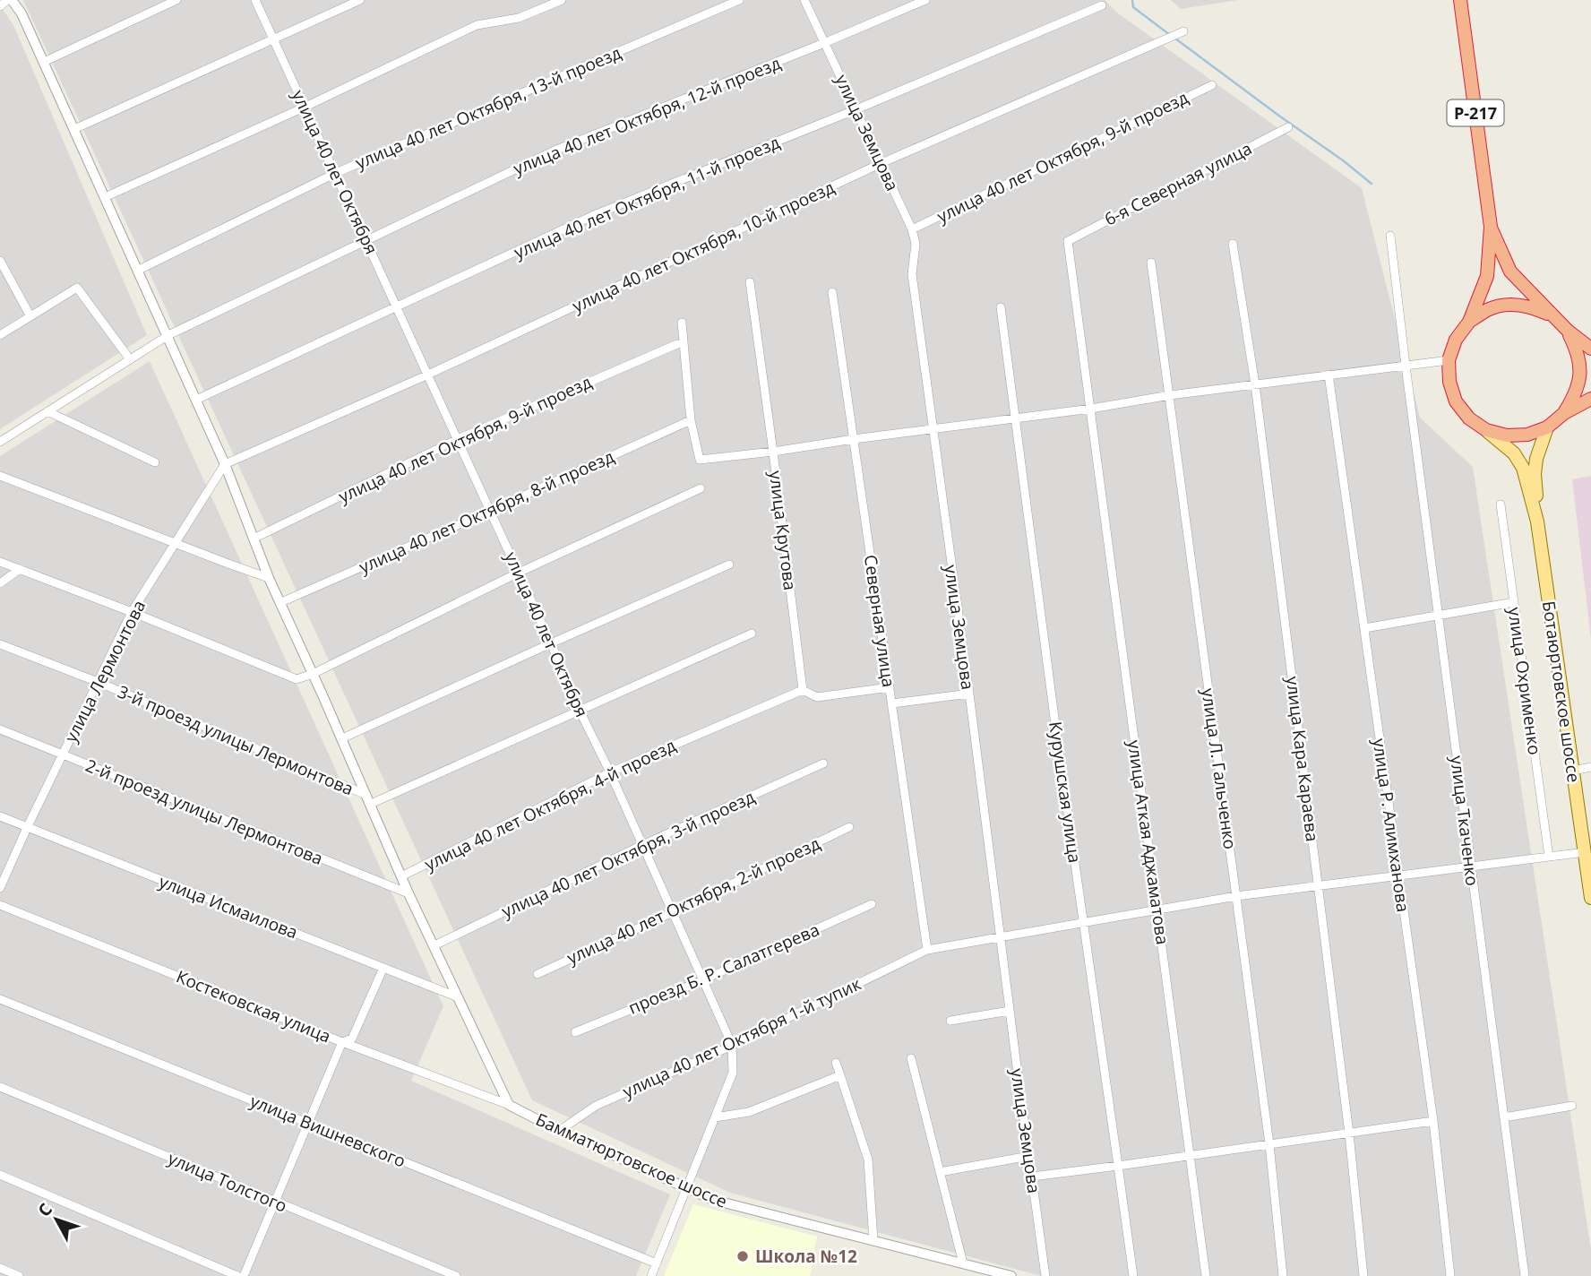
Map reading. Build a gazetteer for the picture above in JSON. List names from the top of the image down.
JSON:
{
  "streets": {
    "highway": ["Р-217"],
    "main road": ["Ботаюртовское шоссе"],
    "street": [
      "улица 40 лет Октября, 13-й проезд",
      "улица 40 лет Октября, 12-й проезд",
      "улица Земцова",
      "улица 40 лет Октября, 9-й проезд",
      "улица 40 лет Октября",
      "6-я Северная улица",
      "улица 40 лет Октября, 11-й проезд",
      "улица 40 лет Октября, 10-й проезд",
      "улица 40 лет Октября, 8-й проезд",
      "улица Крутова",
      "Северная улица",
      "улица Лермонтова",
      "улица Охрименко",
      "3-й проезд улицы Лермонтова",
      "улица Кара Караева",
      "улица Л. Гальченко",
      "Курушская улица",
      "улица 40 лет Октября, 4-й проезд",
      "2-й проезд улицы Лермонтова",
      "улица Ткаченко",
      "улица Р. Алимханова",
      "улица Аткая Аджаматова",
      "улица 40 лет Октября, 3-й проезд",
      "улица 40 лет Октября, 2-й проезд",
      "улица Исмаилова",
      "проезд Б. Р. Салатгерева",
      "Костековская улица",
      "улица 40 лет Октября 1-й тупик",
      "улица Вишневского",
      "Бамматюртовское шоссе",
      "улица Толстого"
    ]
  },
  "crossings": [
    ["улица 40 лет Октября, 13-й проезд", "улица 40 лет Октября"],
    ["улица 40 лет Октября, 12-й проезд", "улица Земцова"],
    ["улица 40 лет Октября, 12-й проезд", "улица 40 лет Октября"],
    ["улица Земцова", "улица 40 лет Октября, 9-й проезд"],
    ["улица Земцова", "улица 40 лет Октября, 11-й проезд"],
    ["улица Земцова", "улица 40 лет Октября, 10-й проезд"],
    ["улица Земцова", "улица 40 лет Октября 1-й тупик"],
    ["улица 40 лет Октября, 9-й проезд", "улица 40 лет Октября"],
    ["улица 40 лет Октября", "улица 40 лет Октября, 11-й проезд"],
    ["улица 40 лет Октября", "улица 40 лет Октября, 10-й проезд"],
    ["улица 40 лет Октября", "улица 40 лет Октября, 8-й проезд"],
    ["улица 40 лет Октября", "улица 40 лет Октября, 4-й проезд"],
    ["улица 40 лет Октября", "улица 40 лет Октября, 3-й проезд"],
    ["улица 40 лет Октября", "улица 40 лет Октября, 2-й проезд"],
    ["улица 40 лет Октября", "проезд Б. Р. Салатгерева"],
    ["улица 40 лет Октября", "улица 40 лет Октября 1-й тупик"],
    ["улица 40 лет Октября", "улица Вишневского"],
    ["улица 40 лет Октября", "Бамматюртовское шоссе"],
    ["6-я Северная улица", "улица Аткая Аджаматова"],
    ["улица 40 лет Октября, 10-й проезд", "улица Лермонтова"],
    ["улица Крутова", "улица 40 лет Октября, 4-й проезд"],
    ["Северная улица", "улица 40 лет Октября 1-й тупик"],
    ["улица Лермонтова", "3-й проезд улицы Лермонтова"],
    ["улица Лермонтова", "2-й проезд улицы Лермонтова"],
    ["улица Лермонтова", "улица Исмаилова"],
    ["улица Охрименко", "улица 40 лет Октября 1-й тупик"],
    ["Ботаюртовское шоссе", "улица 40 лет Октября 1-й тупик"],
    ["улица Кара Караева", "улица 40 лет Октября 1-й тупик"],
    ["улица Л. Гальченко", "улица 40 лет Октября 1-й тупик"],
    ["Курушская улица", "улица 40 лет Октября 1-й тупик"],
    ["улица Ткаченко", "улица 40 лет Октября 1-й тупик"],
    ["улица Р. Алимханова", "улица 40 лет Октября 1-й тупик"],
    ["улица Аткая Аджаматова", "улица 40 лет Октября 1-й тупик"],
    ["Костековская улица", "Бамматюртовское шоссе"],
    ["улица 40 лет Октября 1-й тупик", "Бамматюртовское шоссе"]
  ],
  "places": ["Школа №12"],
  "north": "top left"
}
